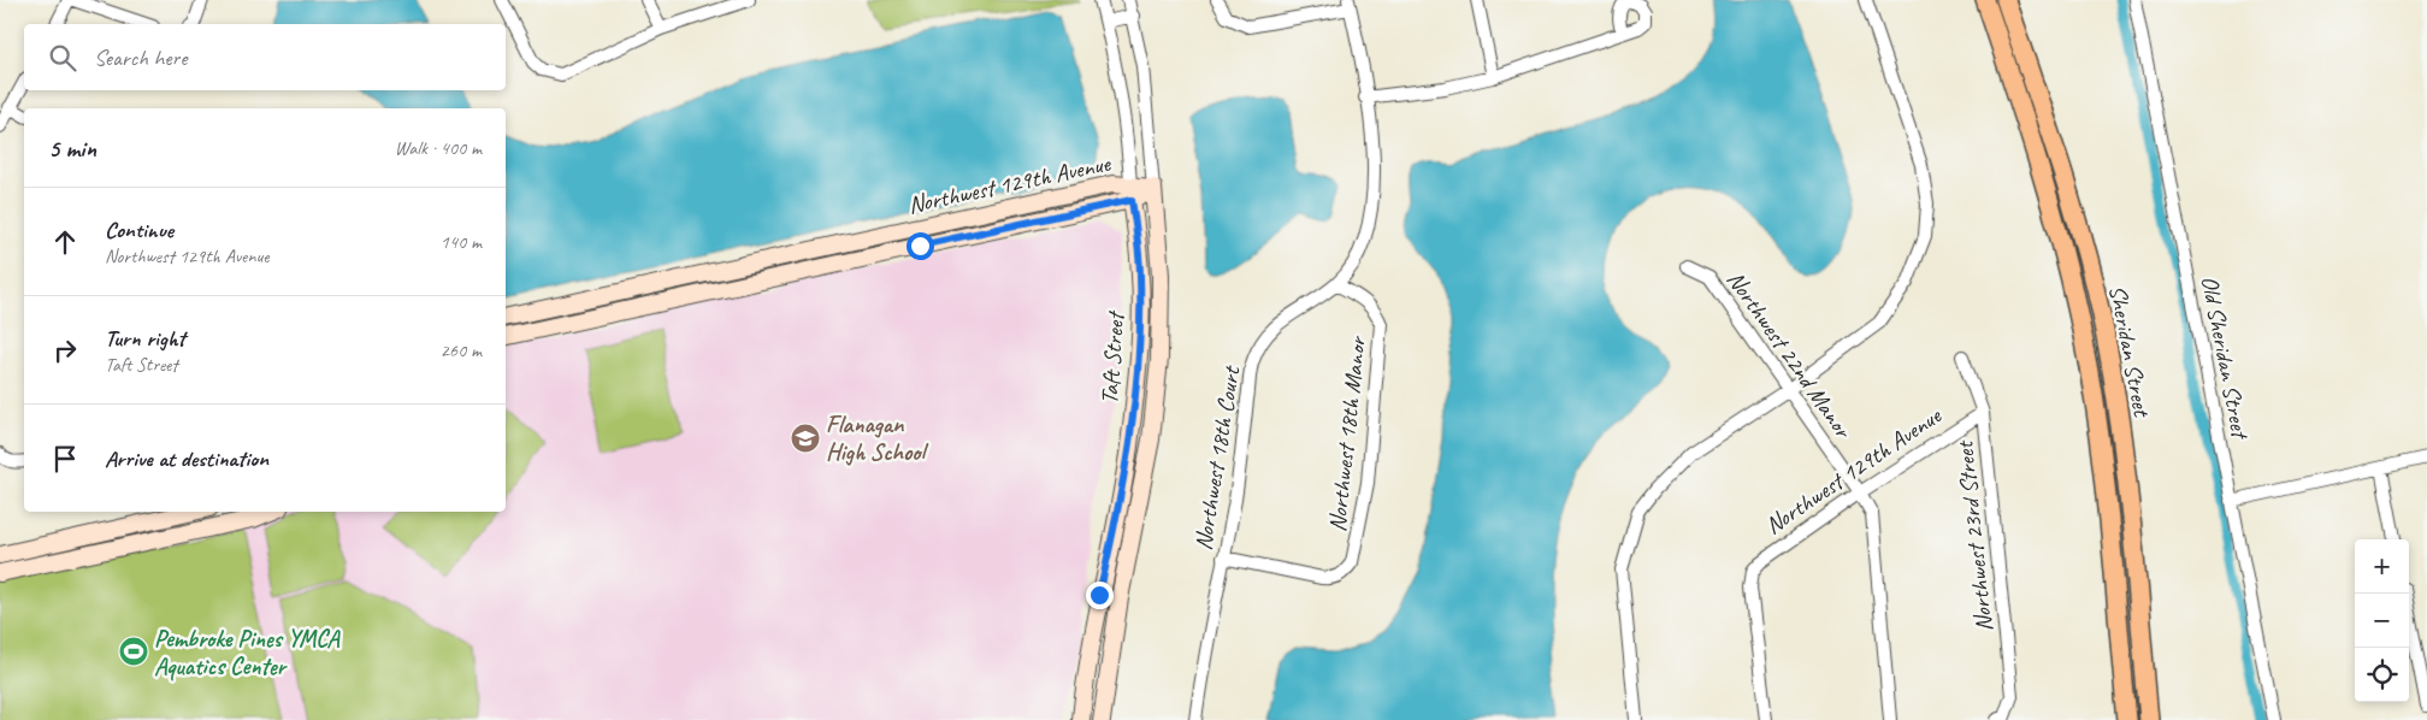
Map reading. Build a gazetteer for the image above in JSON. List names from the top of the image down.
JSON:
{
  "streets": {
    "main road": ["Sheridan Street"],
    "street": [
      "Northwest 129th Avenue",
      "Northwest 22nd Manor",
      "Old Sheridan Street",
      "Taft Street",
      "Northwest 18th Manor",
      "Northwest 18th Court",
      "Northwest 23rd Street"
    ]
  },
  "crossings": [
    ["Northwest 129th Avenue", "Northwest 22nd Manor"],
    ["Northwest 129th Avenue", "Taft Street"],
    ["Northwest 129th Avenue", "Northwest 23rd Street"],
    ["Northwest 18th Manor", "Northwest 18th Court"]
  ],
  "places": {
    "school or university": ["Flanagan High School"],
    "sports": ["Pembroke Pines YMCA Aquatics Center"]
  },
  "page": {
    "search": "Search here",
    "heading": ["5 min", "Walk · 400 m"],
    "list": [
      ["Continue", "Northwest 129th Avenue", "140 m"],
      ["Turn right", "Taft Street", "260 m"],
      "Arrive at destination"
    ],
    "map_buttons": ["+", "−"]
  }
}
